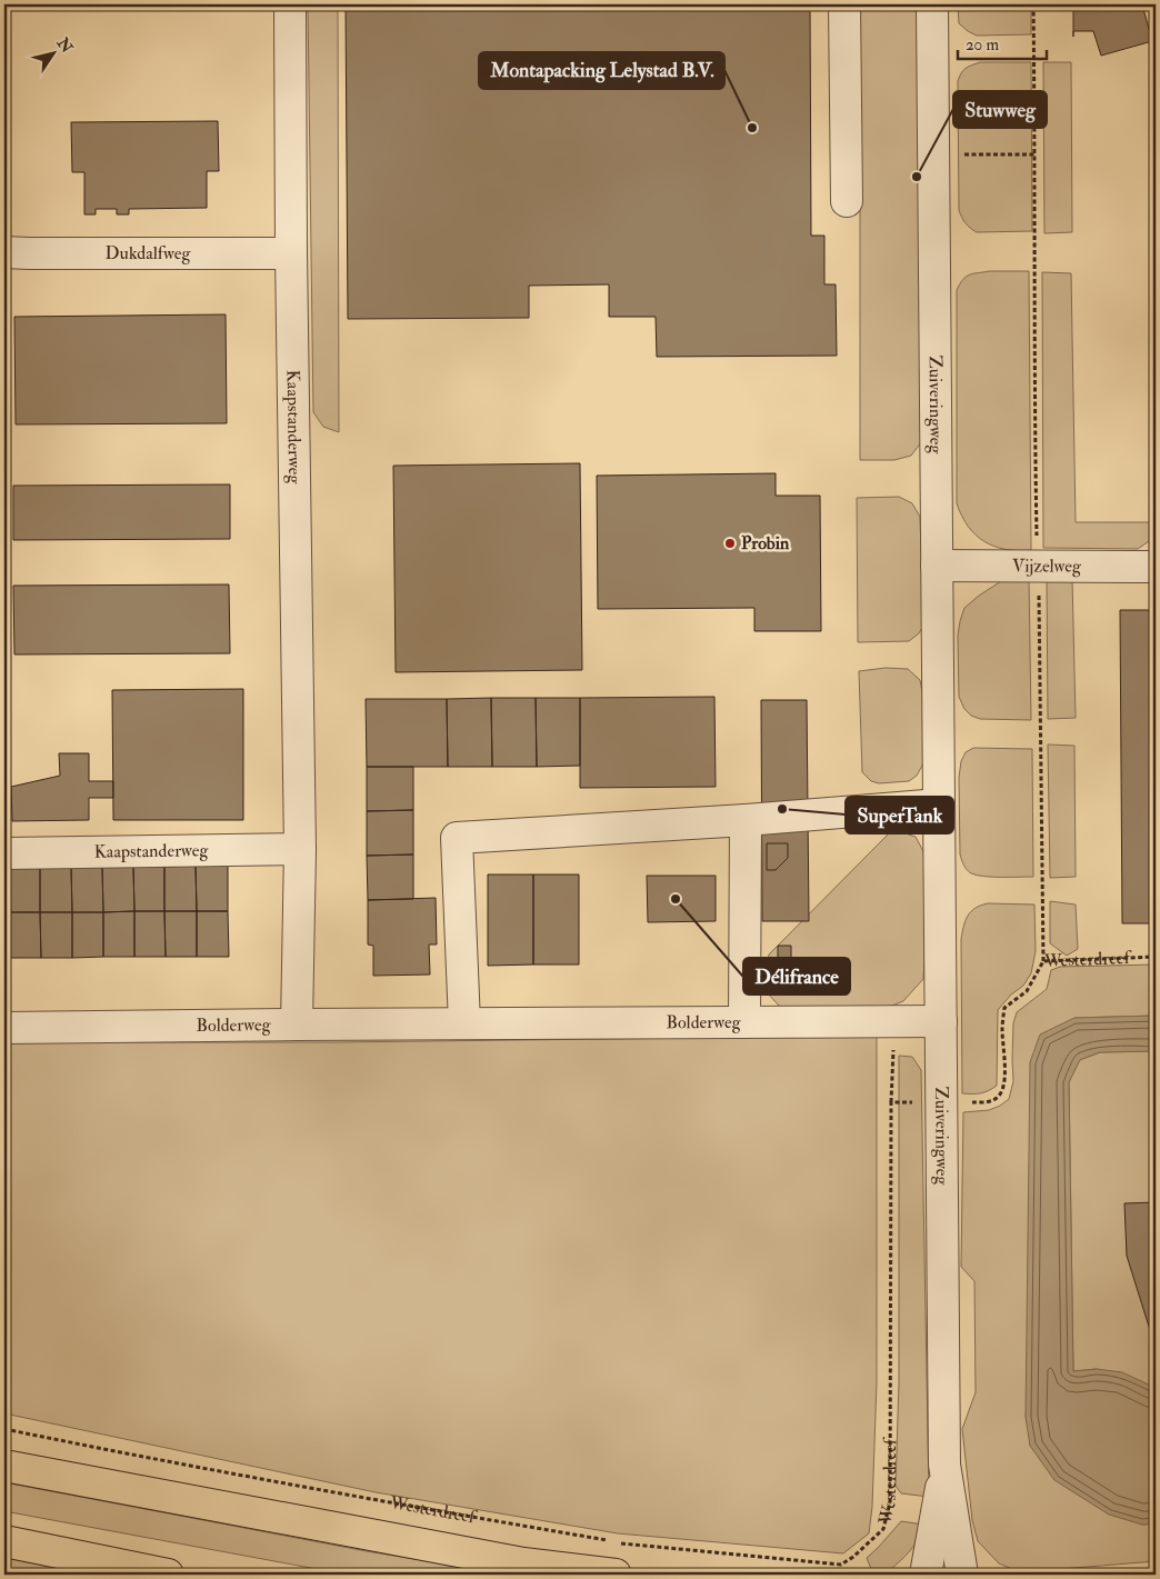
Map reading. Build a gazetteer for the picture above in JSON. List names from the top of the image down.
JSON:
{
  "streets": {
    "main road": ["Westerdreef"],
    "street": [
      "Dukdalfweg",
      "Zuiveringweg",
      "Kaapstanderweg",
      "Vijzelweg",
      "Bolderweg"
    ]
  },
  "crossings": [
    ["Dukdalfweg", "Kaapstanderweg"],
    ["Zuiveringweg", "Vijzelweg"],
    ["Zuiveringweg", "Westerdreef"],
    ["Zuiveringweg", "Bolderweg"],
    ["Kaapstanderweg", "Bolderweg"]
  ],
  "places": [
    "Montapacking Lelystad B.V.",
    "Stuwweg",
    "Probin",
    "SuperTank",
    "Délifrance"
  ],
  "scale_bar": "20 m",
  "north": "top right"
}
